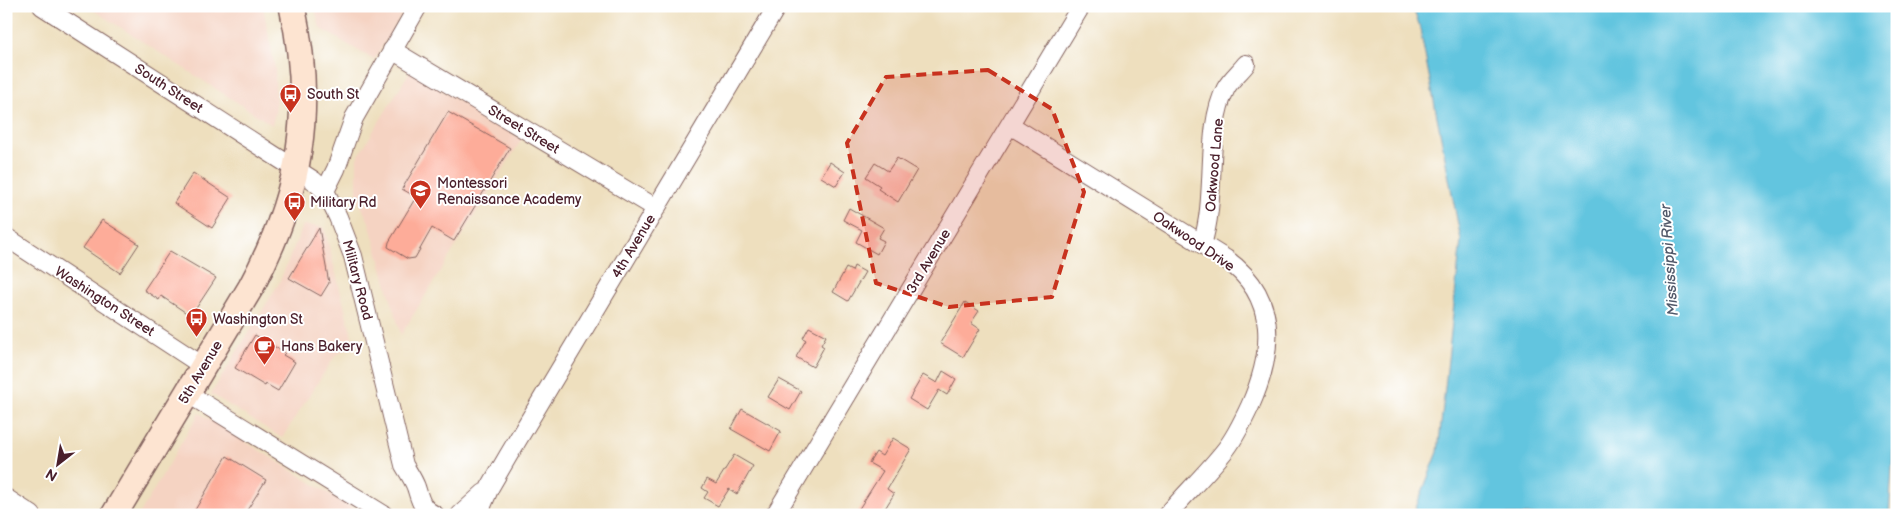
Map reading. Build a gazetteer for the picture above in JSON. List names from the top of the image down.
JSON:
{
  "streets": {
    "main road": ["5th Avenue"],
    "street": [
      "South Street",
      "Street Street",
      "Oakwood Lane",
      "Oakwood Drive",
      "4th Avenue",
      "3rd Avenue",
      "Military Road",
      "Washington Street"
    ]
  },
  "crossings": [
    ["South Street", "Military Road"],
    ["South Street", "5th Avenue"],
    ["Street Street", "4th Avenue"],
    ["Oakwood Lane", "Oakwood Drive"],
    ["Oakwood Drive", "3rd Avenue"],
    ["Military Road", "5th Avenue"],
    ["Washington Street", "5th Avenue"]
  ],
  "water": ["Mississippi River"],
  "places": {
    "bus stop": ["South St", "Military Rd", "Washington St"],
    "school or university": ["Montessori Renaissance Academy"],
    "cafe": ["Hans Bakery"]
  },
  "north": "bottom left"
}
